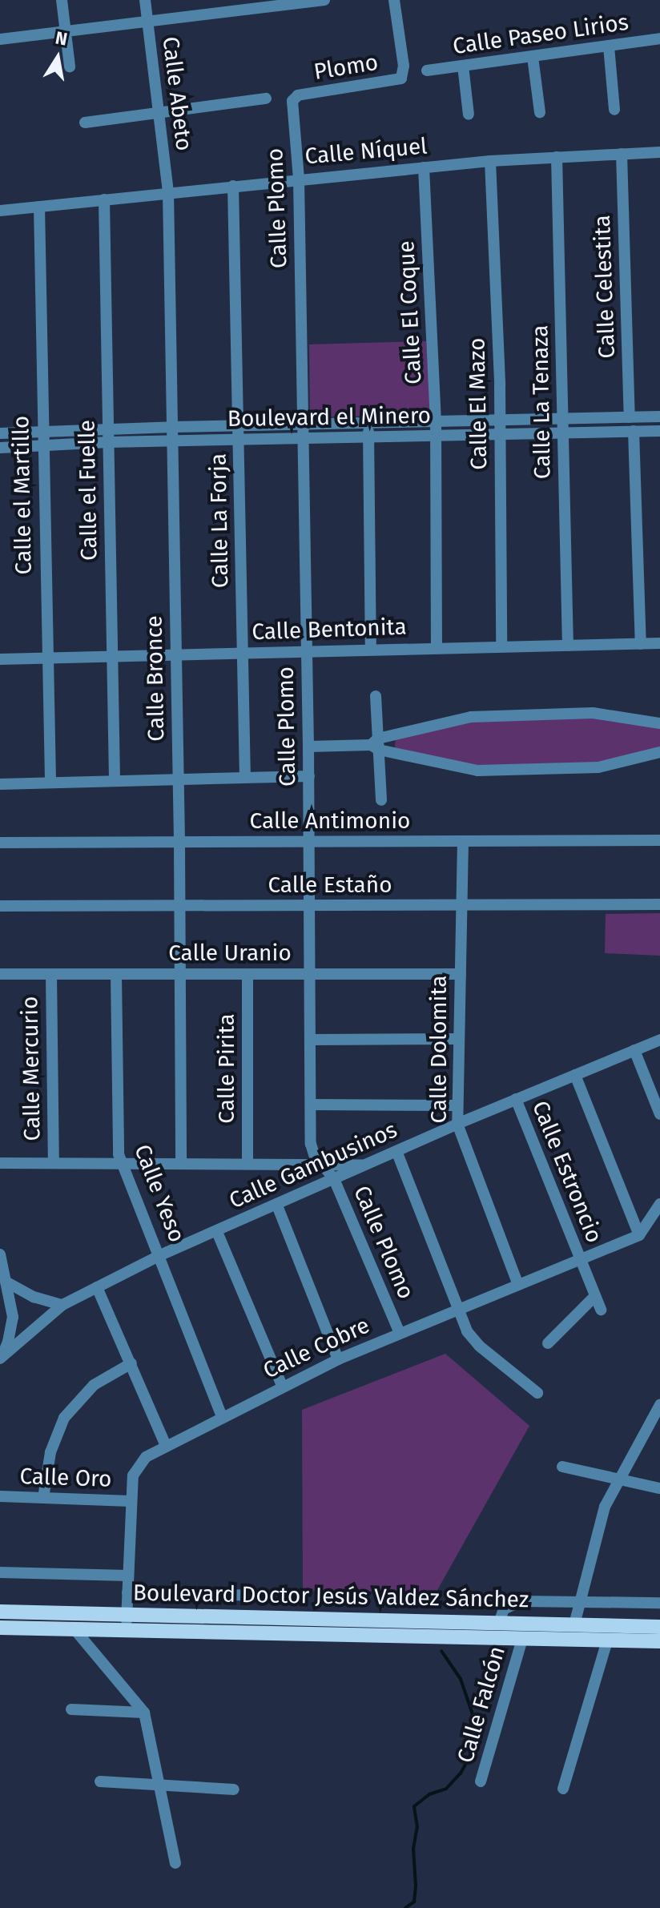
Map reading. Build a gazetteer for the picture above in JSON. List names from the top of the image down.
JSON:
{
  "streets": {
    "main road": ["Boulevard Doctor Jesús Valdez Sánchez"],
    "street": [
      "Calle Paseo Lirios",
      "Plomo",
      "Calle Abeto",
      "Calle Níquel",
      "Calle Plomo",
      "Calle Celestita",
      "Calle El Coque",
      "Calle La Tenaza",
      "Calle El Mazo",
      "Boulevard el Minero",
      "Calle el Fuelle",
      "Calle el Martillo",
      "Calle La Forja",
      "Calle Bentonita",
      "Calle Bronce",
      "Calle Antimonio",
      "Calle Estaño",
      "Calle Uranio",
      "Calle Dolomita",
      "Calle Mercurio",
      "Calle Pirita",
      "Calle Gambusinos",
      "Calle Estroncio",
      "Calle Yeso",
      "Calle Cobre",
      "Calle Oro",
      "Calle Falcón"
    ]
  },
  "crossings": [
    ["Plomo", "Calle Plomo"],
    ["Calle Abeto", "Calle Níquel"],
    ["Calle Abeto", "Calle Bronce"],
    ["Calle Níquel", "Calle Plomo"],
    ["Calle Níquel", "Calle Celestita"],
    ["Calle Níquel", "Calle El Coque"],
    ["Calle Níquel", "Calle La Tenaza"],
    ["Calle Níquel", "Calle El Mazo"],
    ["Calle Níquel", "Calle el Fuelle"],
    ["Calle Níquel", "Calle el Martillo"],
    ["Calle Níquel", "Calle La Forja"],
    ["Calle Níquel", "Calle Bronce"],
    ["Calle Plomo", "Boulevard el Minero"],
    ["Calle Plomo", "Calle Bentonita"],
    ["Calle Plomo", "Calle Antimonio"],
    ["Calle Plomo", "Calle Estaño"],
    ["Calle Plomo", "Calle Uranio"],
    ["Calle Plomo", "Calle Gambusinos"],
    ["Calle Plomo", "Calle Cobre"],
    ["Calle Celestita", "Boulevard el Minero"],
    ["Calle El Coque", "Boulevard el Minero"],
    ["Calle El Coque", "Calle Bentonita"],
    ["Calle La Tenaza", "Boulevard el Minero"],
    ["Calle La Tenaza", "Calle Bentonita"],
    ["Calle El Mazo", "Boulevard el Minero"],
    ["Calle El Mazo", "Calle Bentonita"],
    ["Boulevard el Minero", "Calle el Fuelle"],
    ["Boulevard el Minero", "Calle el Martillo"],
    ["Boulevard el Minero", "Calle La Forja"],
    ["Boulevard el Minero", "Calle Bronce"],
    ["Calle el Fuelle", "Calle Bentonita"],
    ["Calle el Martillo", "Calle Bentonita"],
    ["Calle La Forja", "Calle Bentonita"],
    ["Calle Bentonita", "Calle Bronce"],
    ["Calle Bronce", "Calle Antimonio"],
    ["Calle Bronce", "Calle Estaño"],
    ["Calle Bronce", "Calle Uranio"],
    ["Calle Antimonio", "Calle Dolomita"],
    ["Calle Estaño", "Calle Dolomita"],
    ["Calle Uranio", "Calle Dolomita"],
    ["Calle Uranio", "Calle Mercurio"],
    ["Calle Uranio", "Calle Pirita"],
    ["Calle Uranio", "Calle Yeso"],
    ["Calle Dolomita", "Calle Gambusinos"],
    ["Calle Dolomita", "Calle Cobre"],
    ["Calle Gambusinos", "Calle Estroncio"],
    ["Calle Gambusinos", "Calle Yeso"],
    ["Calle Estroncio", "Calle Cobre"],
    ["Calle Yeso", "Calle Cobre"],
    ["Calle Cobre", "Calle Oro"],
    ["Calle Cobre", "Boulevard Doctor Jesús Valdez Sánchez"],
    ["Boulevard Doctor Jesús Valdez Sánchez", "Calle Falcón"]
  ],
  "north": "top"
}
